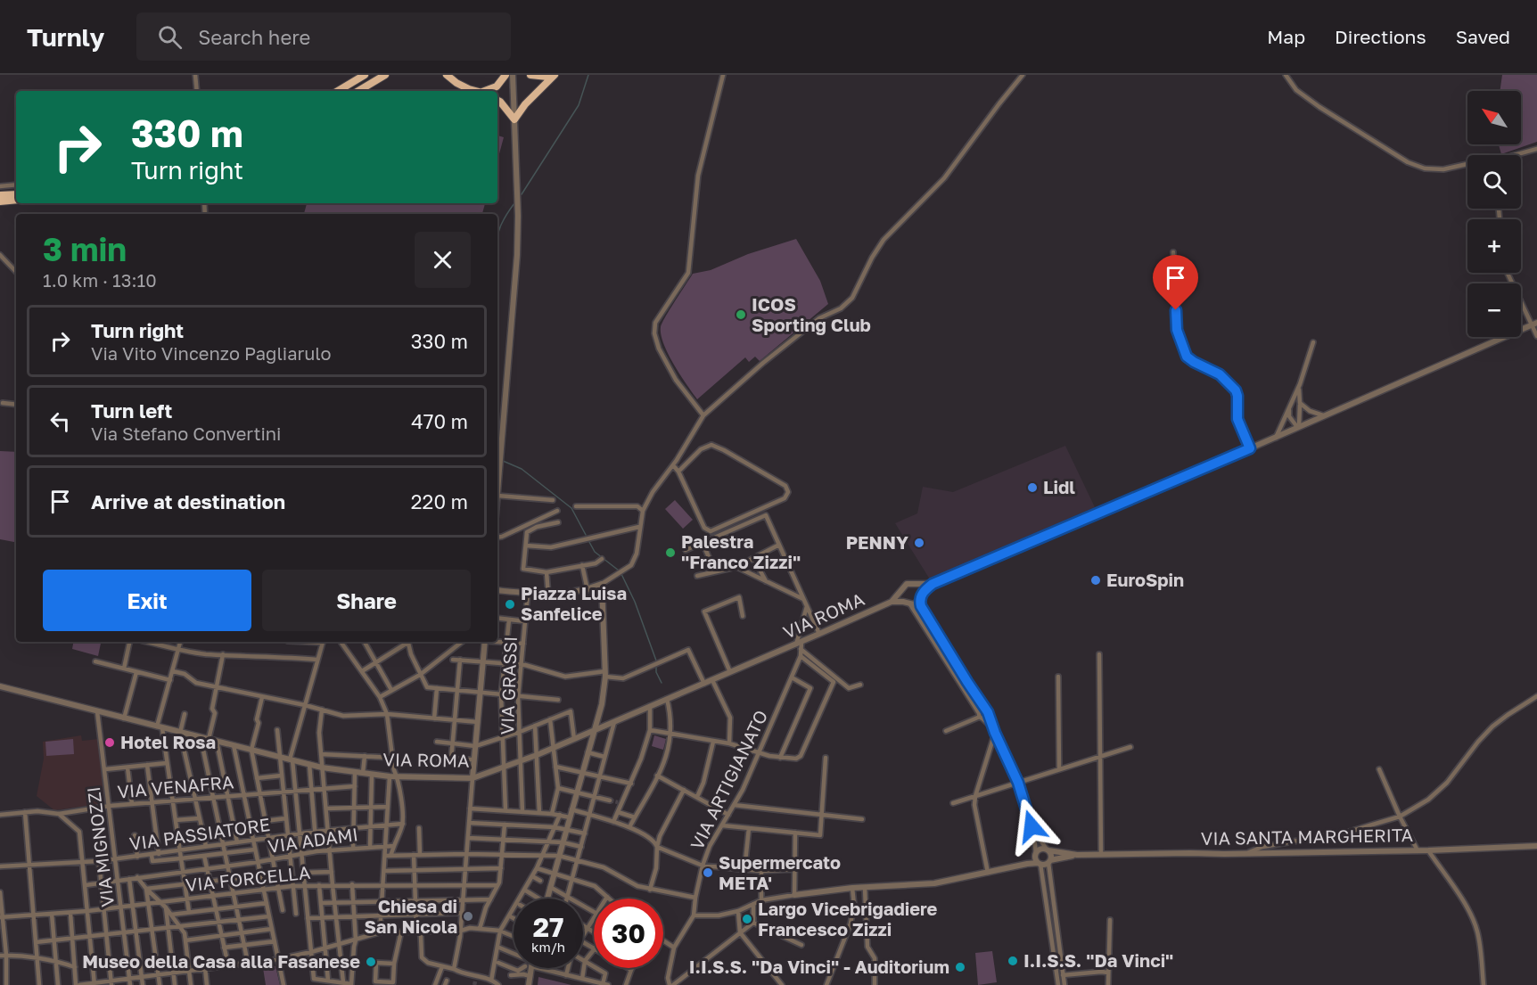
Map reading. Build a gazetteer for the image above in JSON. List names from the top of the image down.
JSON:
{
  "streets": {
    "street": [
      "VIA ROMA",
      "VIA GRASSI",
      "VIA ARTIGIANATO",
      "VIA VENAFRA",
      "VIA PASSIATORE",
      "VIA SANTA MARGHERITA",
      "VIA ADAMI",
      "VIA MIGNOZZI",
      "VIA FORCELLA"
    ]
  },
  "crossings": [
    ["VIA ROMA", "VIA GRASSI"],
    ["VIA ROMA", "VIA ARTIGIANATO"],
    ["VIA ROMA", "VIA MIGNOZZI"],
    ["VIA VENAFRA", "VIA MIGNOZZI"],
    ["VIA PASSIATORE", "VIA MIGNOZZI"],
    ["VIA ADAMI", "VIA MIGNOZZI"],
    ["VIA MIGNOZZI", "VIA FORCELLA"]
  ],
  "places": [
    "ICOS Sporting Club",
    "Lidl",
    "PENNY",
    "Palestra \"Franco Zizzi\"",
    "EuroSpin",
    "Piazza Luisa Sanfelice",
    "Hotel Rosa",
    "Supermercato META'",
    "Chiesa di San Nicola",
    "Largo Vicebrigadiere Francesco Zizzi",
    "I.I.S.S. \"Da Vinci\"",
    "Museo della Casa alla Fasanese",
    "I.I.S.S. \"Da Vinci\" - Auditorium"
  ],
  "north": "top left",
  "page": {
    "header": "Turnly",
    "search": "Search here",
    "nav": ["Map", "Directions", "Saved"],
    "map_buttons": ["+", "−"],
    "turn": ["330 m", "Turn right"],
    "heading": ["3 min", "1.0 km · 13:10"],
    "list": [
      {
        "name": "Turn right",
        "note": "Via Vito Vincenzo Pagliarulo",
        "value": "330 m"
      },
      {
        "name": "Turn left",
        "note": "Via Stefano Convertini",
        "value": "470 m"
      },
      {
        "name": "Arrive at destination",
        "value": "220 m"
      }
    ],
    "buttons": ["Exit", "Share"],
    "speed": "27 km/h",
    "limit": "30"
  }
}
